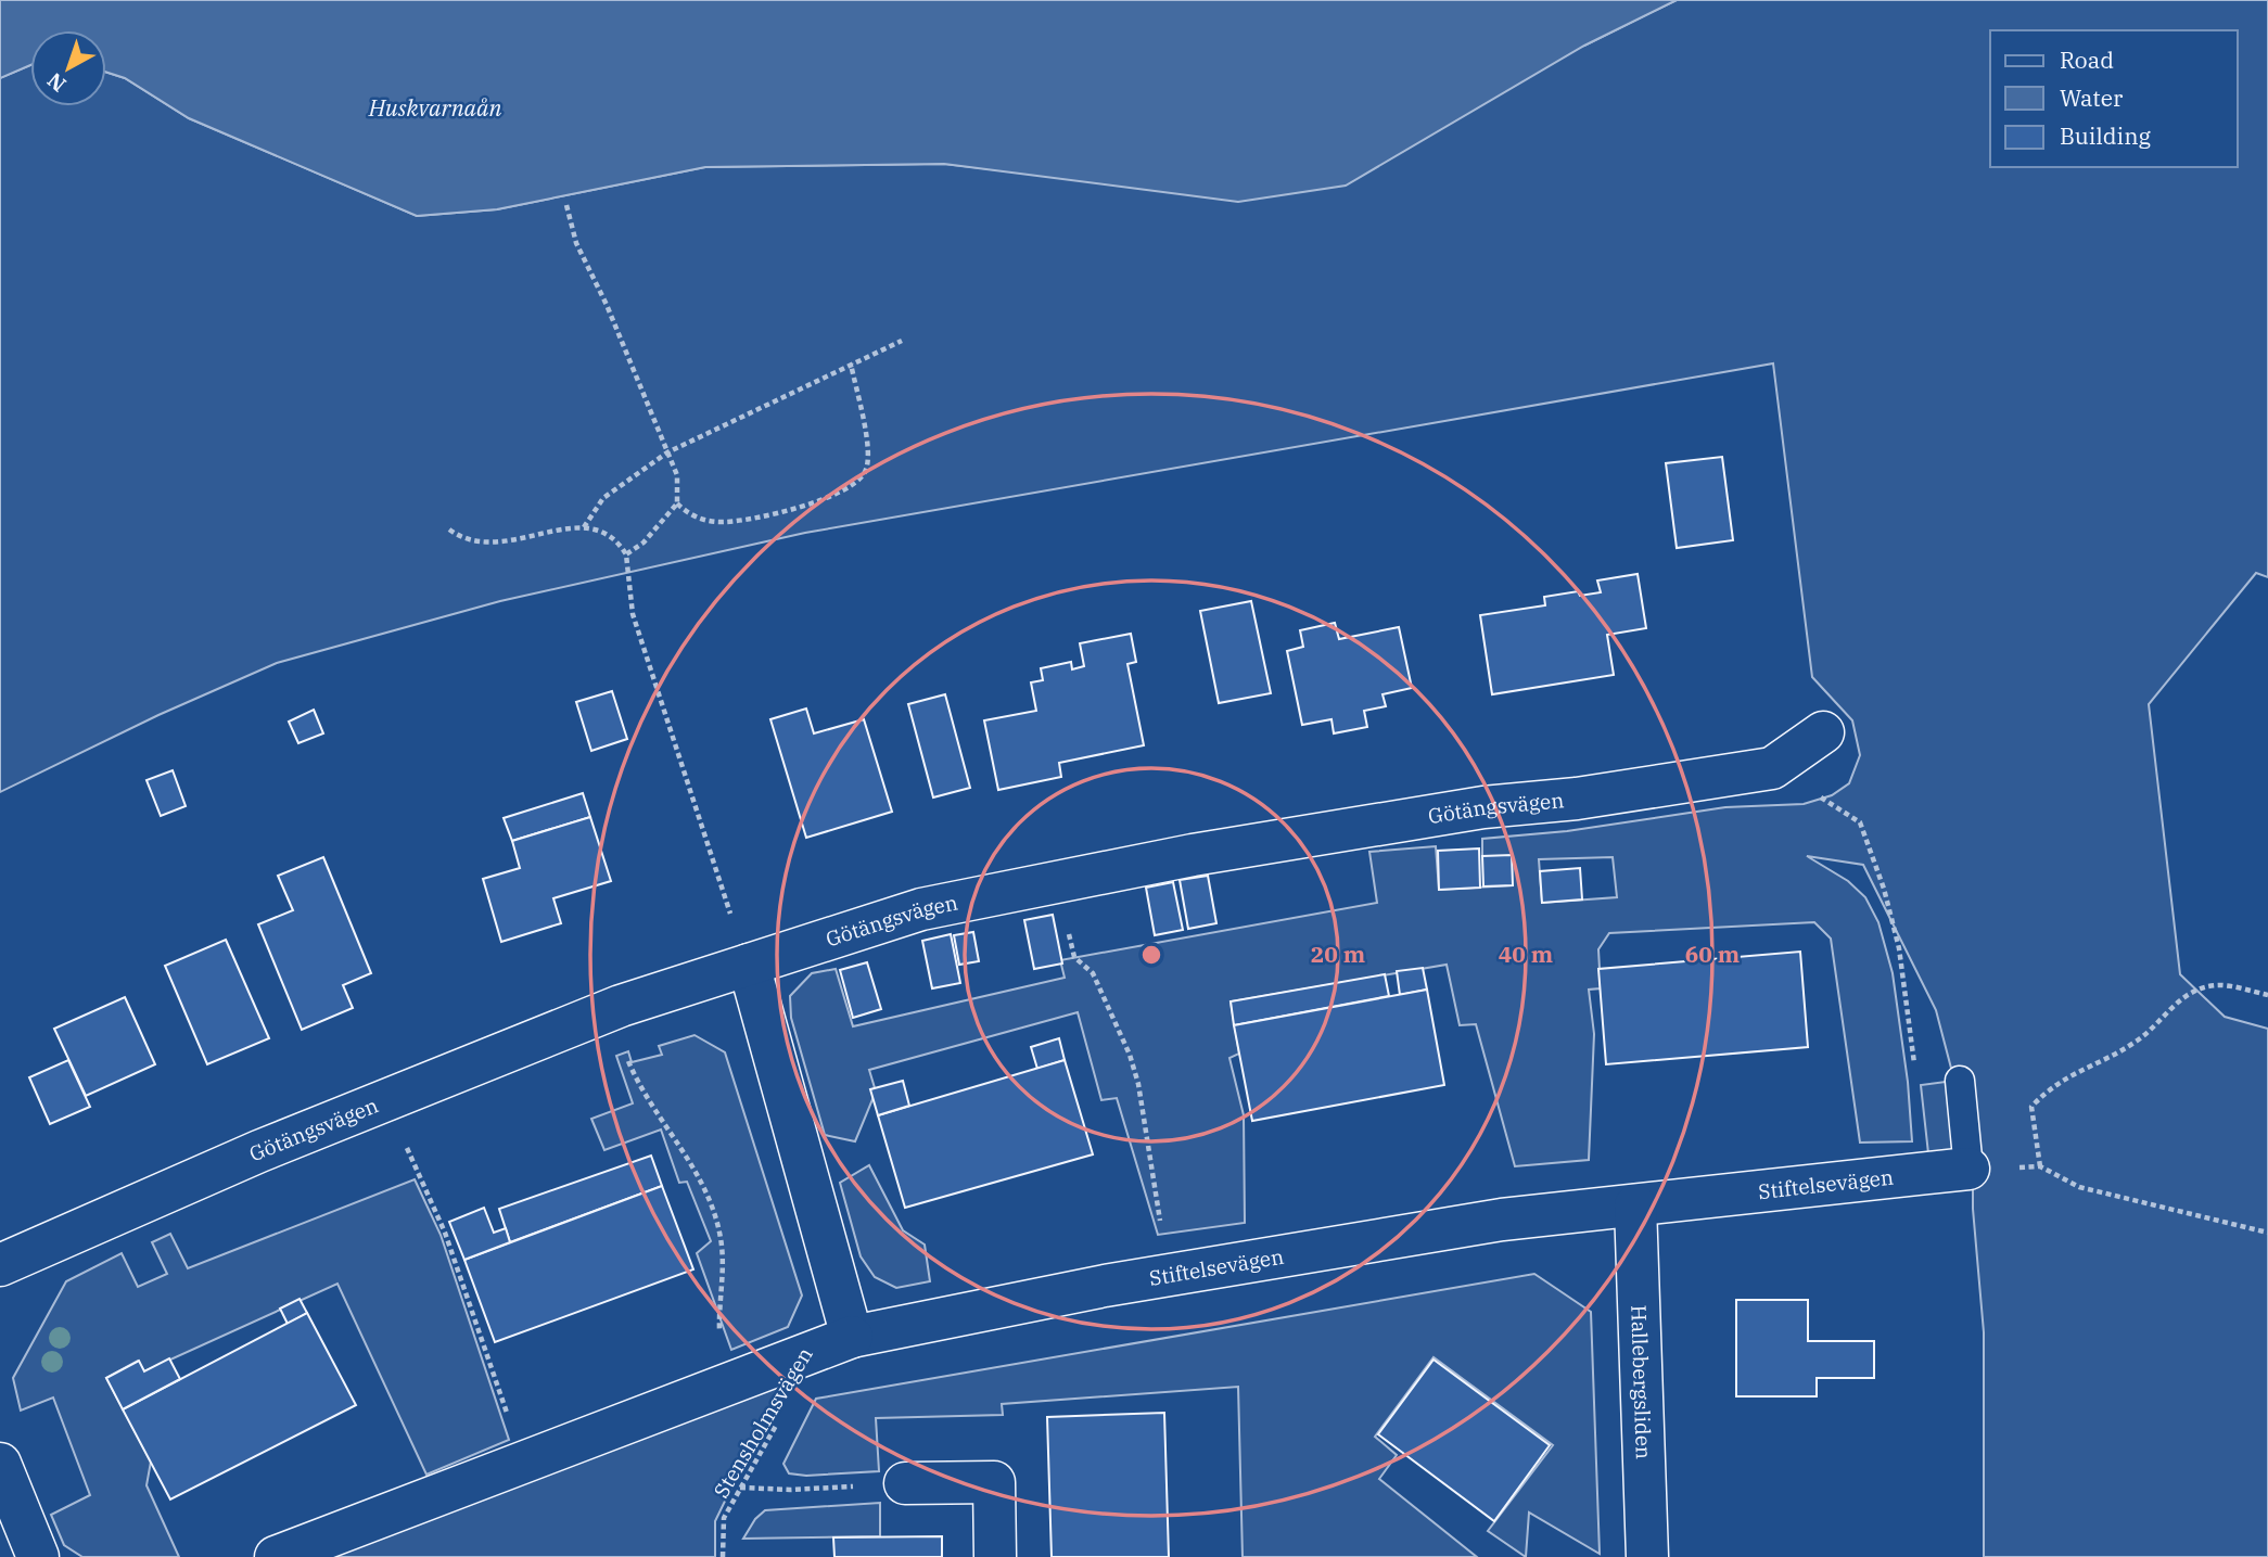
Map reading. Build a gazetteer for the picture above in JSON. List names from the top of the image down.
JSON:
{
  "streets": {
    "street": ["Götängsvägen", "Stiftelsevägen", "Hallebergsliden"],
    "path": ["Stensholmsvägen"]
  },
  "crossings": [
    ["Stiftelsevägen", "Hallebergsliden"]
  ],
  "water": ["Huskvarnaån"],
  "legend": ["Road", "Water", "Building"],
  "north": "bottom left",
  "rings": ["20 m", "40 m", "60 m"]
}
